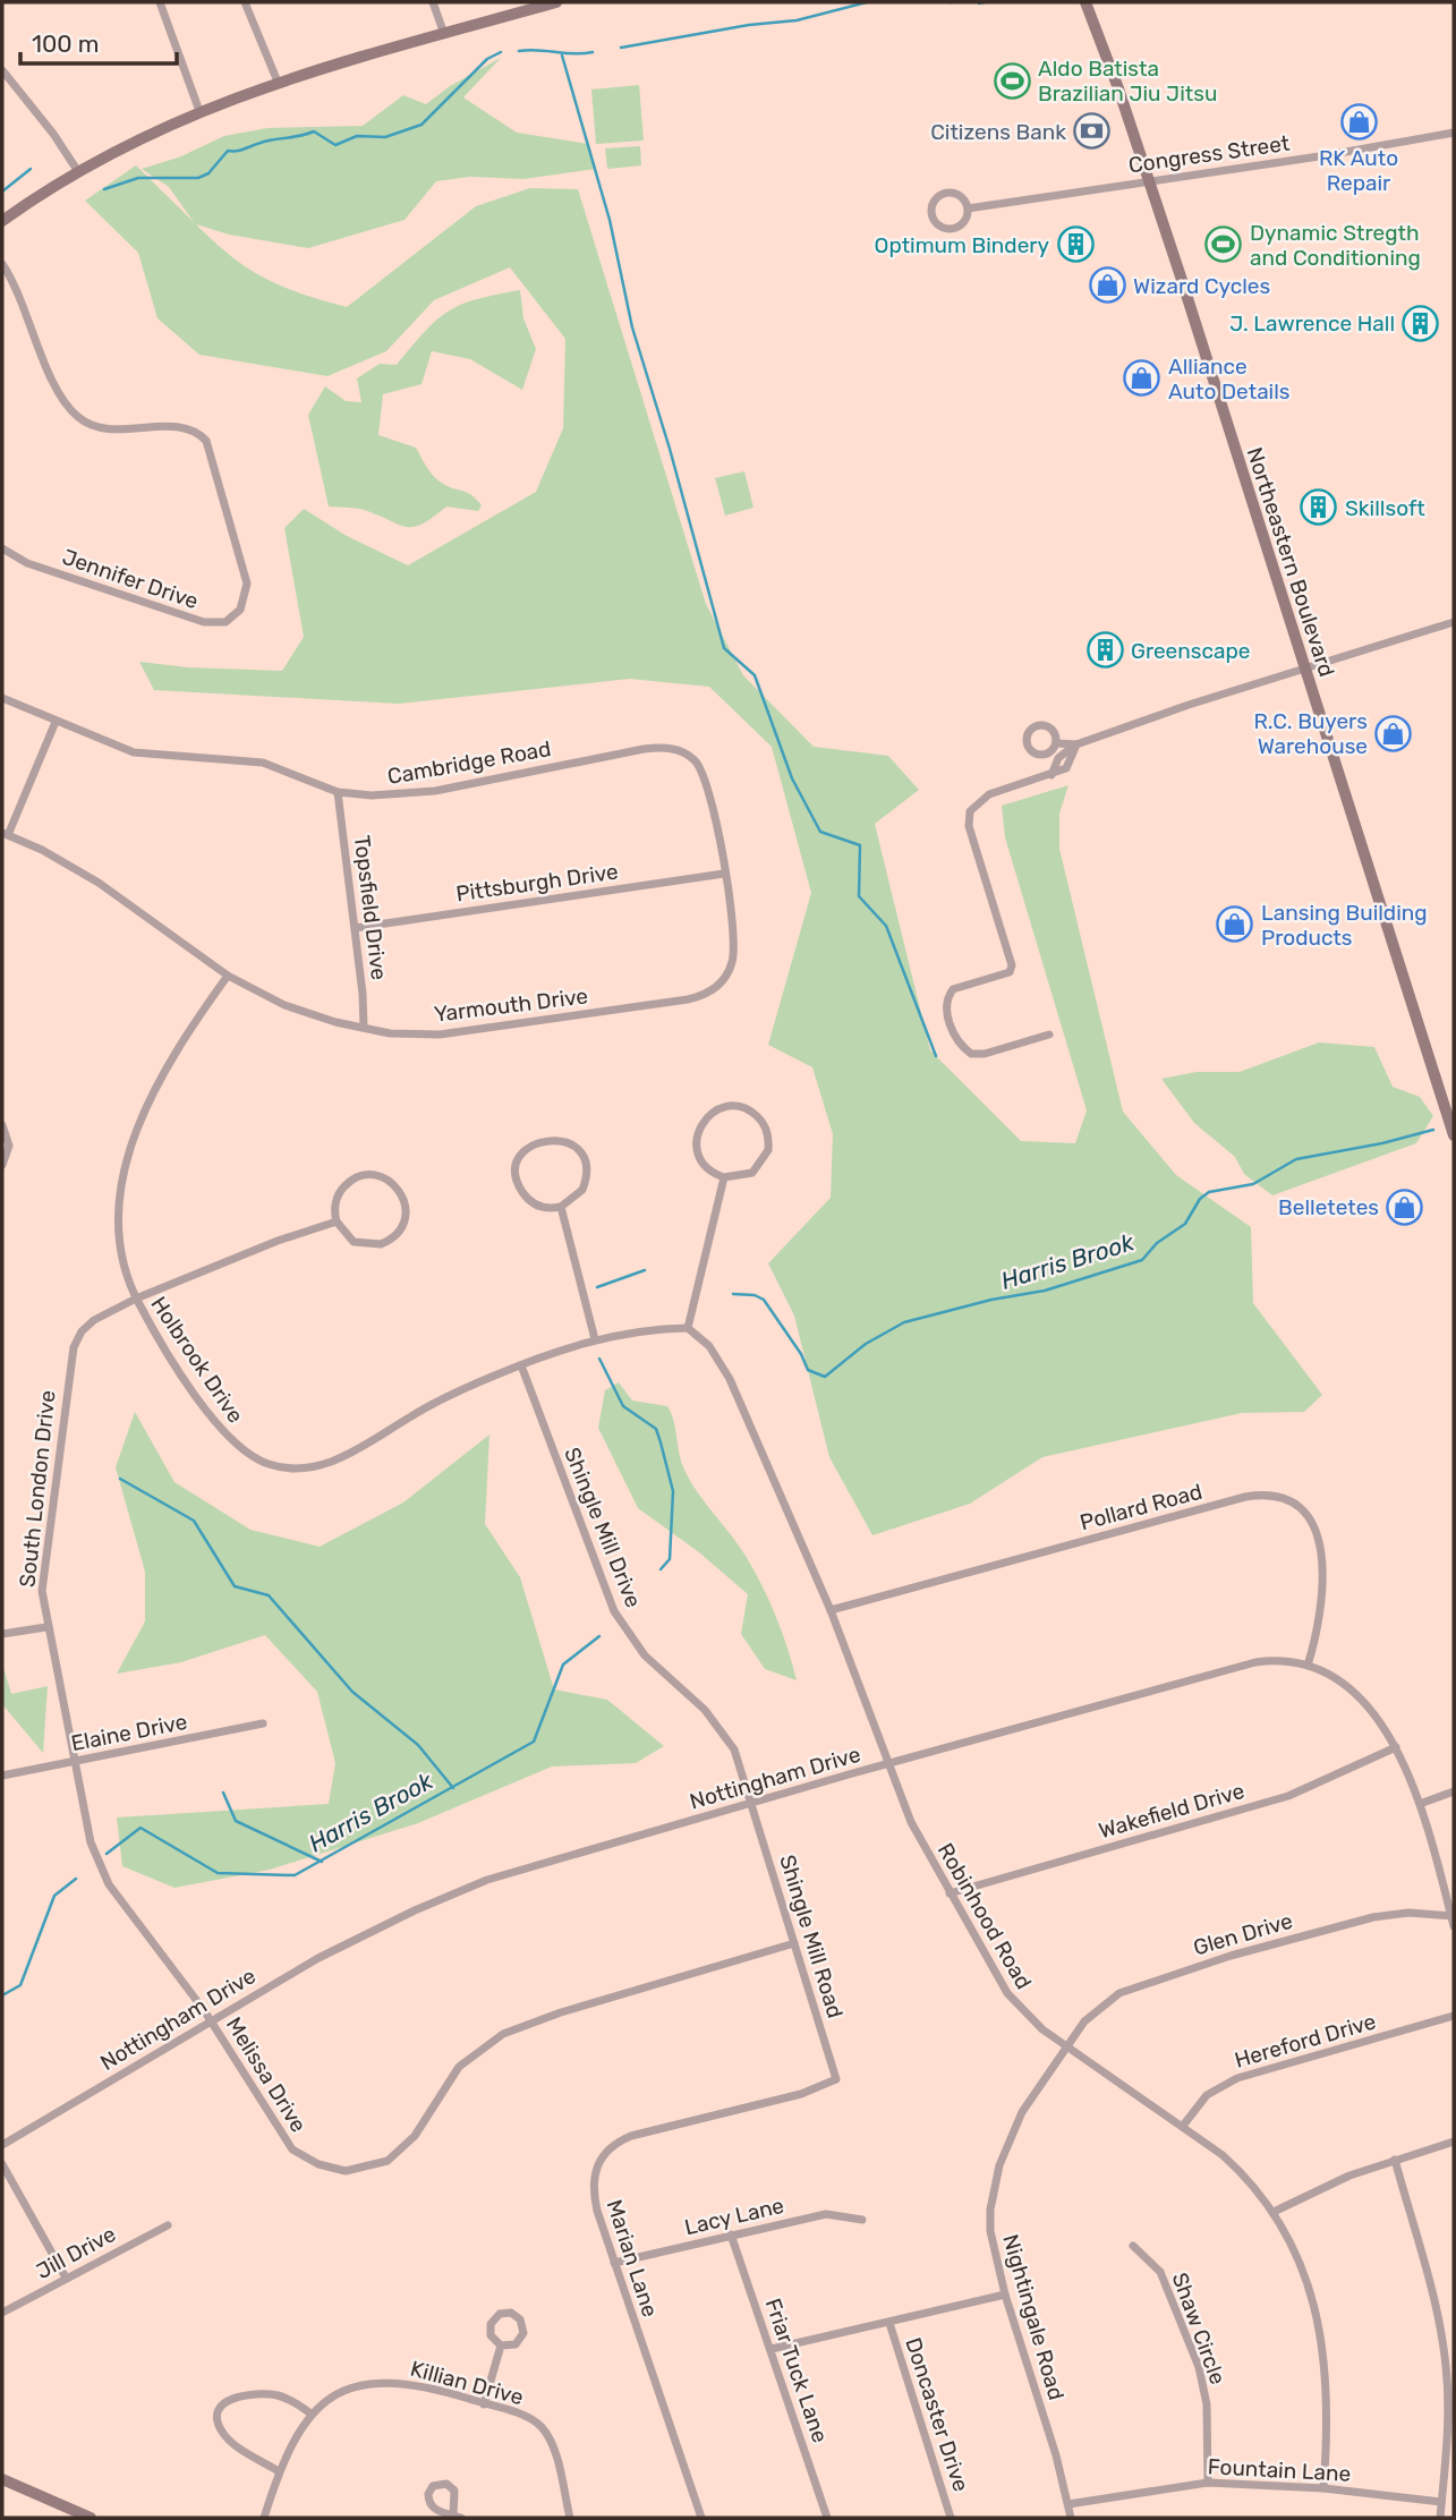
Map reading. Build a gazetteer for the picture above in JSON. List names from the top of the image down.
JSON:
{
  "streets": {
    "street": [
      "Congress Street",
      "Northeastern Boulevard",
      "Jennifer Drive",
      "Cambridge Road",
      "Pittsburgh Drive",
      "Topsfield Drive",
      "Yarmouth Drive",
      "Holbrook Drive",
      "South London Drive",
      "Pollard Road",
      "Shingle Mill Drive",
      "Elaine Drive",
      "Nottingham Drive",
      "Wakefield Drive",
      "Robinhood Road",
      "Glen Drive",
      "Shingle Mill Road",
      "Hereford Drive",
      "Melissa Drive",
      "Lacy Lane",
      "Jill Drive",
      "Marian Lane",
      "Nightingale Road",
      "Shaw Circle",
      "Friar Tuck Lane",
      "Killian Drive",
      "Doncaster Drive",
      "Fountain Lane"
    ]
  },
  "crossings": [
    ["Congress Street", "Northeastern Boulevard"],
    ["Cambridge Road", "Pittsburgh Drive"],
    ["Cambridge Road", "Topsfield Drive"],
    ["Cambridge Road", "Yarmouth Drive"],
    ["Pittsburgh Drive", "Topsfield Drive"],
    ["Pittsburgh Drive", "Yarmouth Drive"],
    ["Topsfield Drive", "Yarmouth Drive"],
    ["Yarmouth Drive", "Holbrook Drive"],
    ["Holbrook Drive", "South London Drive"],
    ["Holbrook Drive", "Shingle Mill Drive"],
    ["Holbrook Drive", "Robinhood Road"],
    ["South London Drive", "Elaine Drive"],
    ["South London Drive", "Melissa Drive"],
    ["Pollard Road", "Nottingham Drive"],
    ["Pollard Road", "Robinhood Road"],
    ["Shingle Mill Drive", "Nottingham Drive"],
    ["Shingle Mill Drive", "Shingle Mill Road"],
    ["Elaine Drive", "Melissa Drive"],
    ["Nottingham Drive", "Wakefield Drive"],
    ["Nottingham Drive", "Robinhood Road"],
    ["Nottingham Drive", "Glen Drive"],
    ["Nottingham Drive", "Shingle Mill Road"],
    ["Nottingham Drive", "Melissa Drive"],
    ["Wakefield Drive", "Robinhood Road"],
    ["Robinhood Road", "Glen Drive"],
    ["Robinhood Road", "Hereford Drive"],
    ["Robinhood Road", "Nightingale Road"],
    ["Robinhood Road", "Fountain Lane"],
    ["Glen Drive", "Nightingale Road"],
    ["Shingle Mill Road", "Melissa Drive"],
    ["Shingle Mill Road", "Marian Lane"],
    ["Lacy Lane", "Marian Lane"],
    ["Lacy Lane", "Friar Tuck Lane"],
    ["Nightingale Road", "Fountain Lane"],
    ["Shaw Circle", "Fountain Lane"]
  ],
  "water": ["Harris Brook"],
  "places": {
    "sports": ["Aldo Batista Brazilian Jiu Jitsu", "Dynamic Stregth and Conditioning"],
    "shop": [
      "RK Auto Repair",
      "Wizard Cycles",
      "Alliance Auto Details",
      "R.C. Buyers Warehouse",
      "Lansing Building Products",
      "Belletetes"
    ],
    "bank": ["Citizens Bank"],
    "building": [
      "Optimum Bindery",
      "J. Lawrence Hall",
      "Skillsoft",
      "Greenscape"
    ]
  },
  "scale_bar": "100 m"
}
